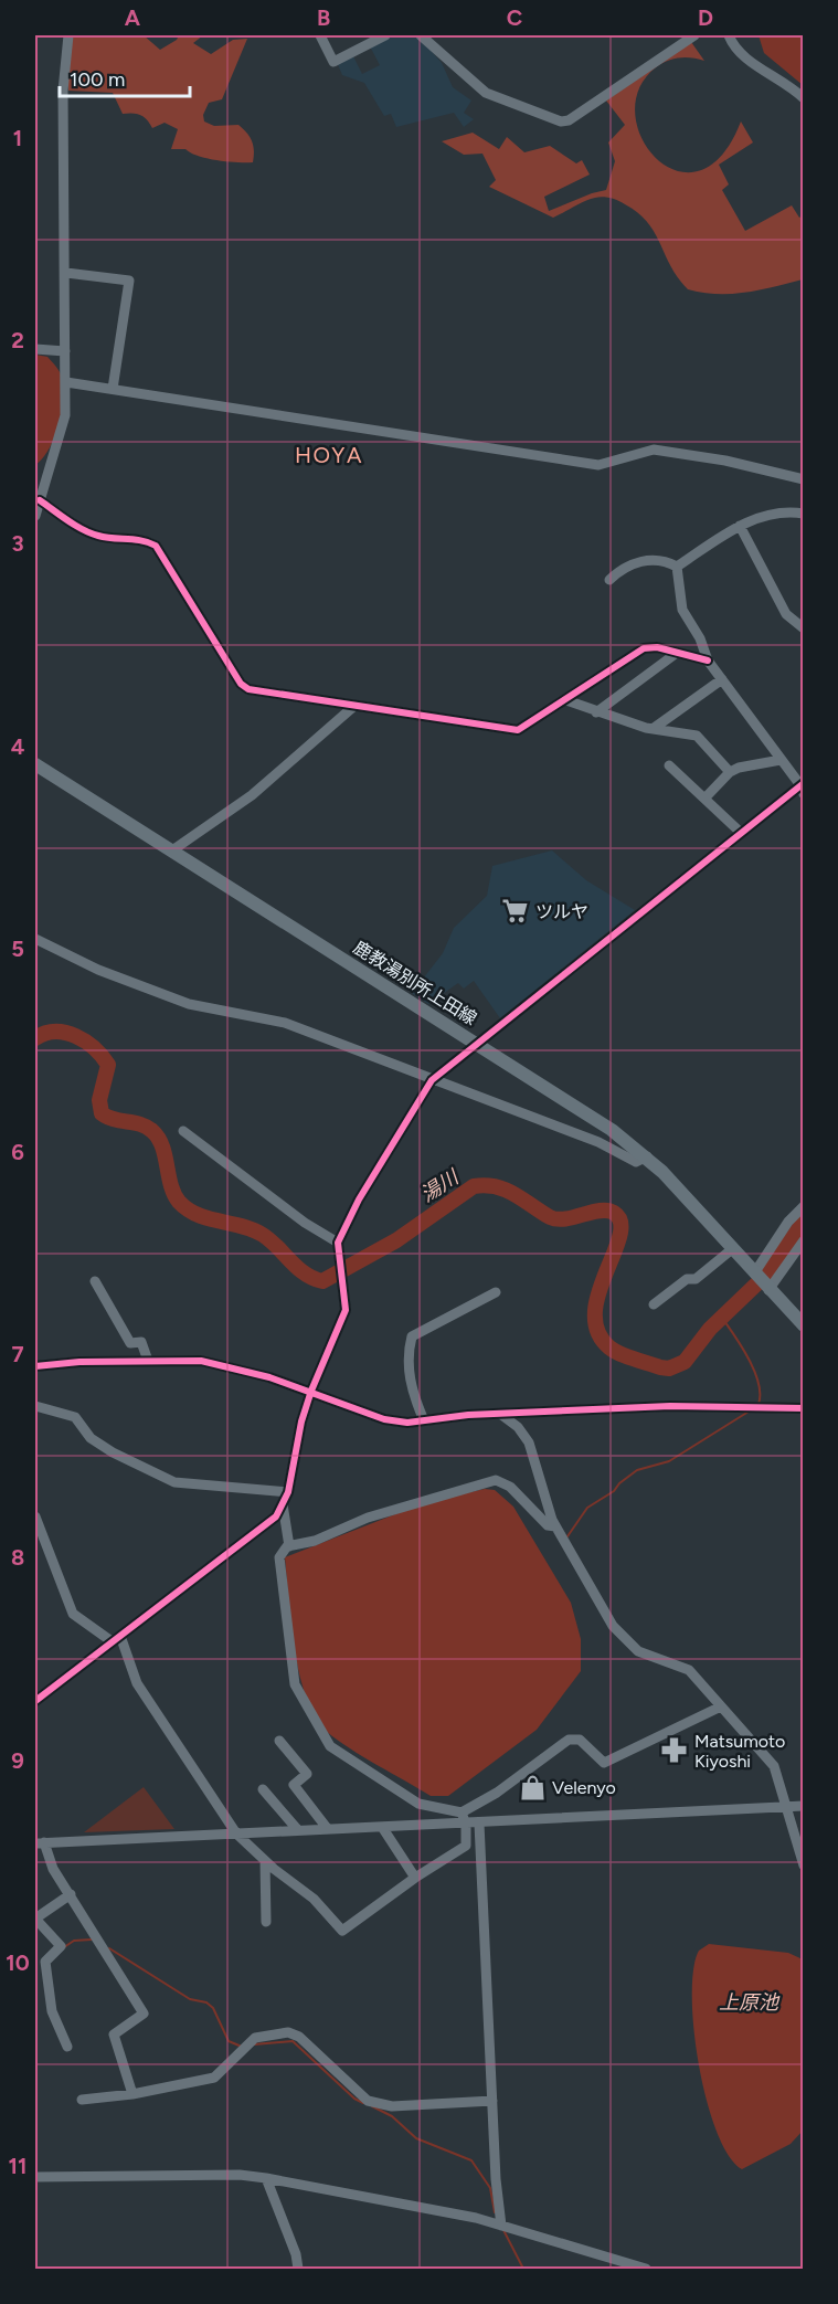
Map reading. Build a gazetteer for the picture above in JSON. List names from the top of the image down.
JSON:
{
  "streets": {
    "main road": ["鹿教湯別所上田線"]
  },
  "districts": ["HOYA"],
  "water": ["湯川", "上原池"],
  "places": {
    "supermarket": ["ツルヤ"],
    "pharmacy": ["Matsumoto Kiyoshi"],
    "shop": ["Velenyo"]
  },
  "scale_bar": "100 m",
  "grid": {
    "columns": [
      "A",
      "B",
      "C",
      "D"
    ],
    "rows": [
      "1",
      "2",
      "3",
      "4",
      "5",
      "6",
      "7",
      "8",
      "9",
      "10",
      "11"
    ]
  }
}
